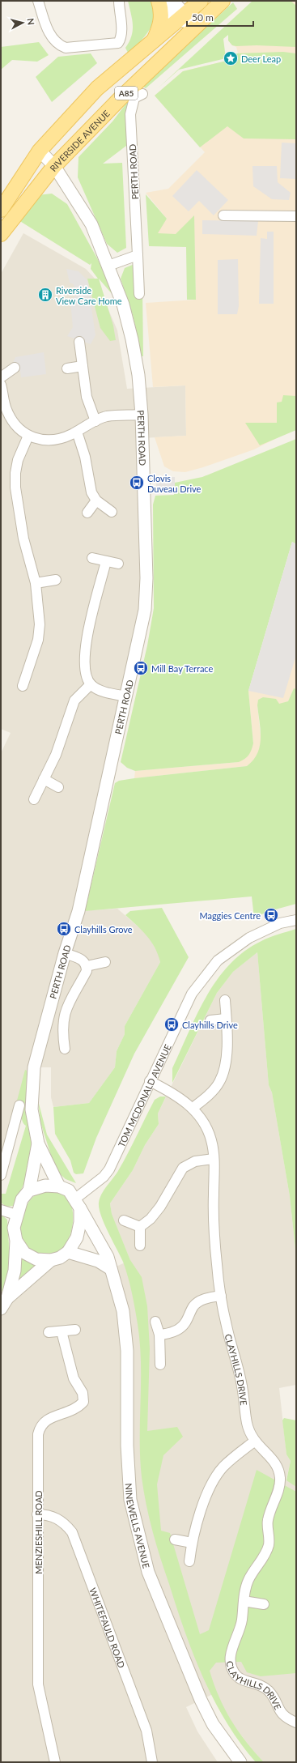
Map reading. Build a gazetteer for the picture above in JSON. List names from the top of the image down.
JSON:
{
  "streets": {
    "main road": ["A85", "RIVERSIDE AVENUE"],
    "street": [
      "PERTH ROAD",
      "TOM MCDONALD AVENUE",
      "CLAYHILLS DRIVE",
      "NINEWELLS AVENUE",
      "MENZIESHILL ROAD",
      "WHITEFAULD ROAD"
    ]
  },
  "crossings": [
    ["RIVERSIDE AVENUE", "PERTH ROAD"],
    ["PERTH ROAD", "TOM MCDONALD AVENUE"],
    ["PERTH ROAD", "NINEWELLS AVENUE"],
    ["TOM MCDONALD AVENUE", "CLAYHILLS DRIVE"],
    ["TOM MCDONALD AVENUE", "NINEWELLS AVENUE"],
    ["MENZIESHILL ROAD", "WHITEFAULD ROAD"]
  ],
  "places": {
    "place": ["Deer Leap"],
    "building": ["Riverside View Care Home"],
    "bus stop": [
      "Clovis Duveau Drive",
      "Mill Bay Terrace",
      "Maggies Centre",
      "Clayhills Grove",
      "Clayhills Drive"
    ]
  },
  "scale_bar": "50 m",
  "north": "right"
}
